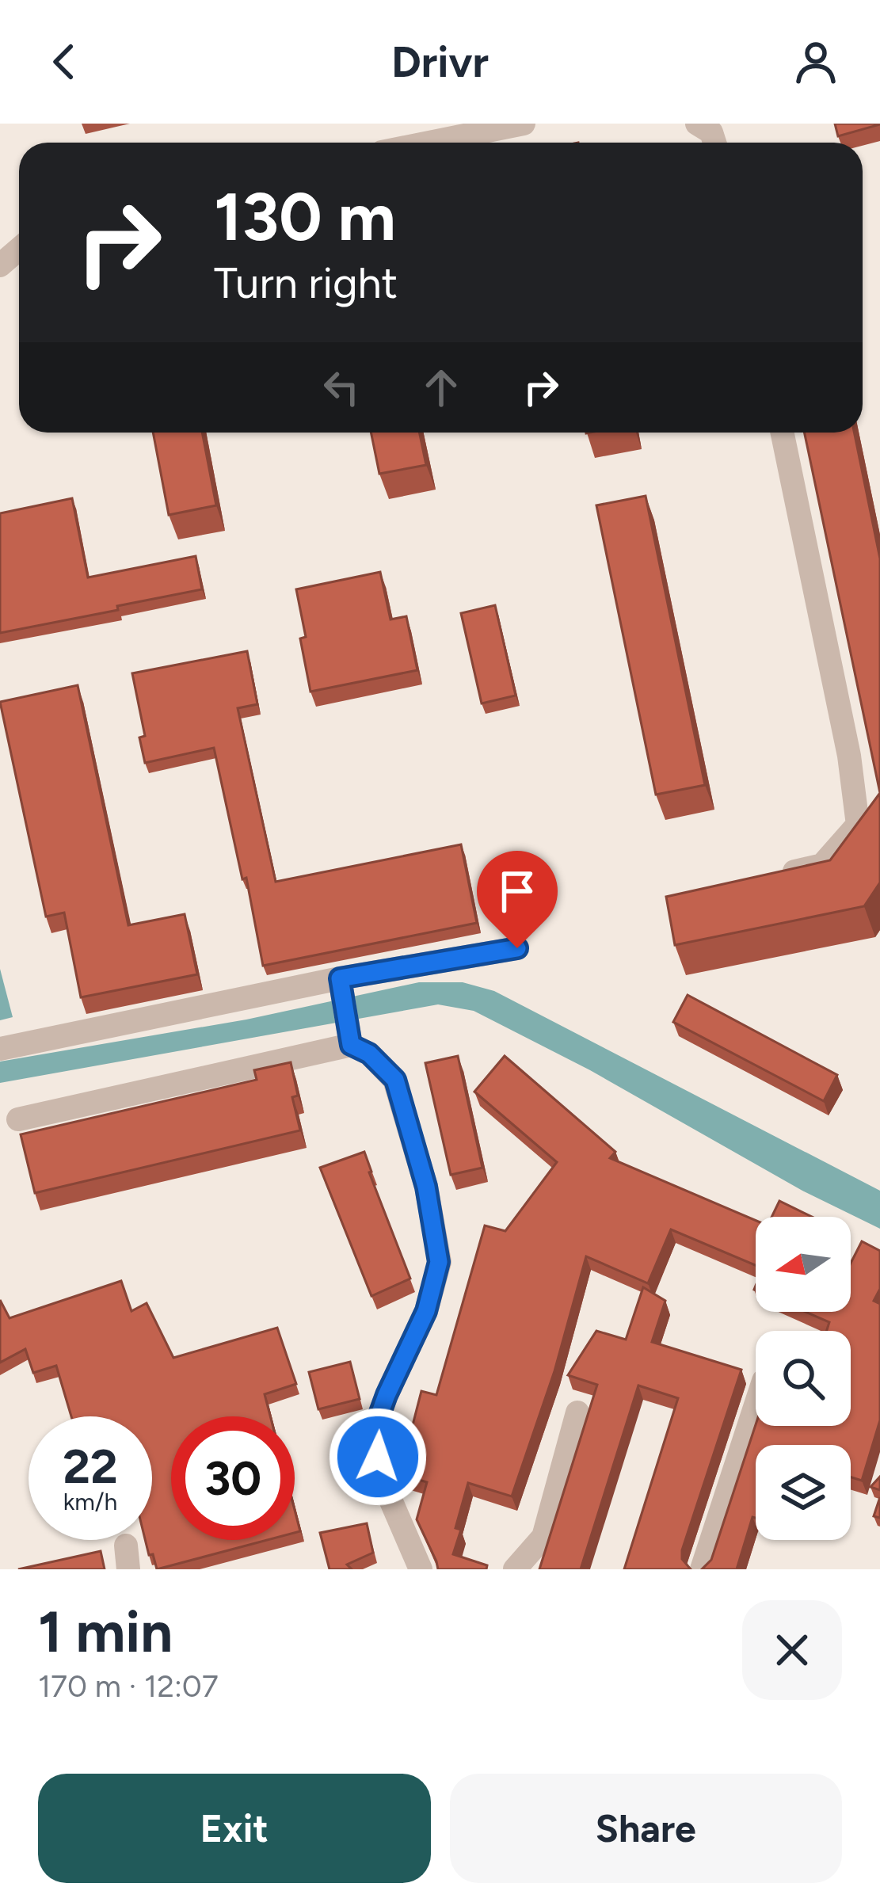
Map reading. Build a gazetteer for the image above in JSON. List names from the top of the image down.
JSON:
{
  "north": "left",
  "page": {
    "header": "Drivr",
    "turn": ["130 m", "Turn right"],
    "speed": "22 km/h",
    "limit": "30",
    "heading": ["1 min", "170 m · 12:07"],
    "buttons": ["Exit", "Share"]
  }
}
